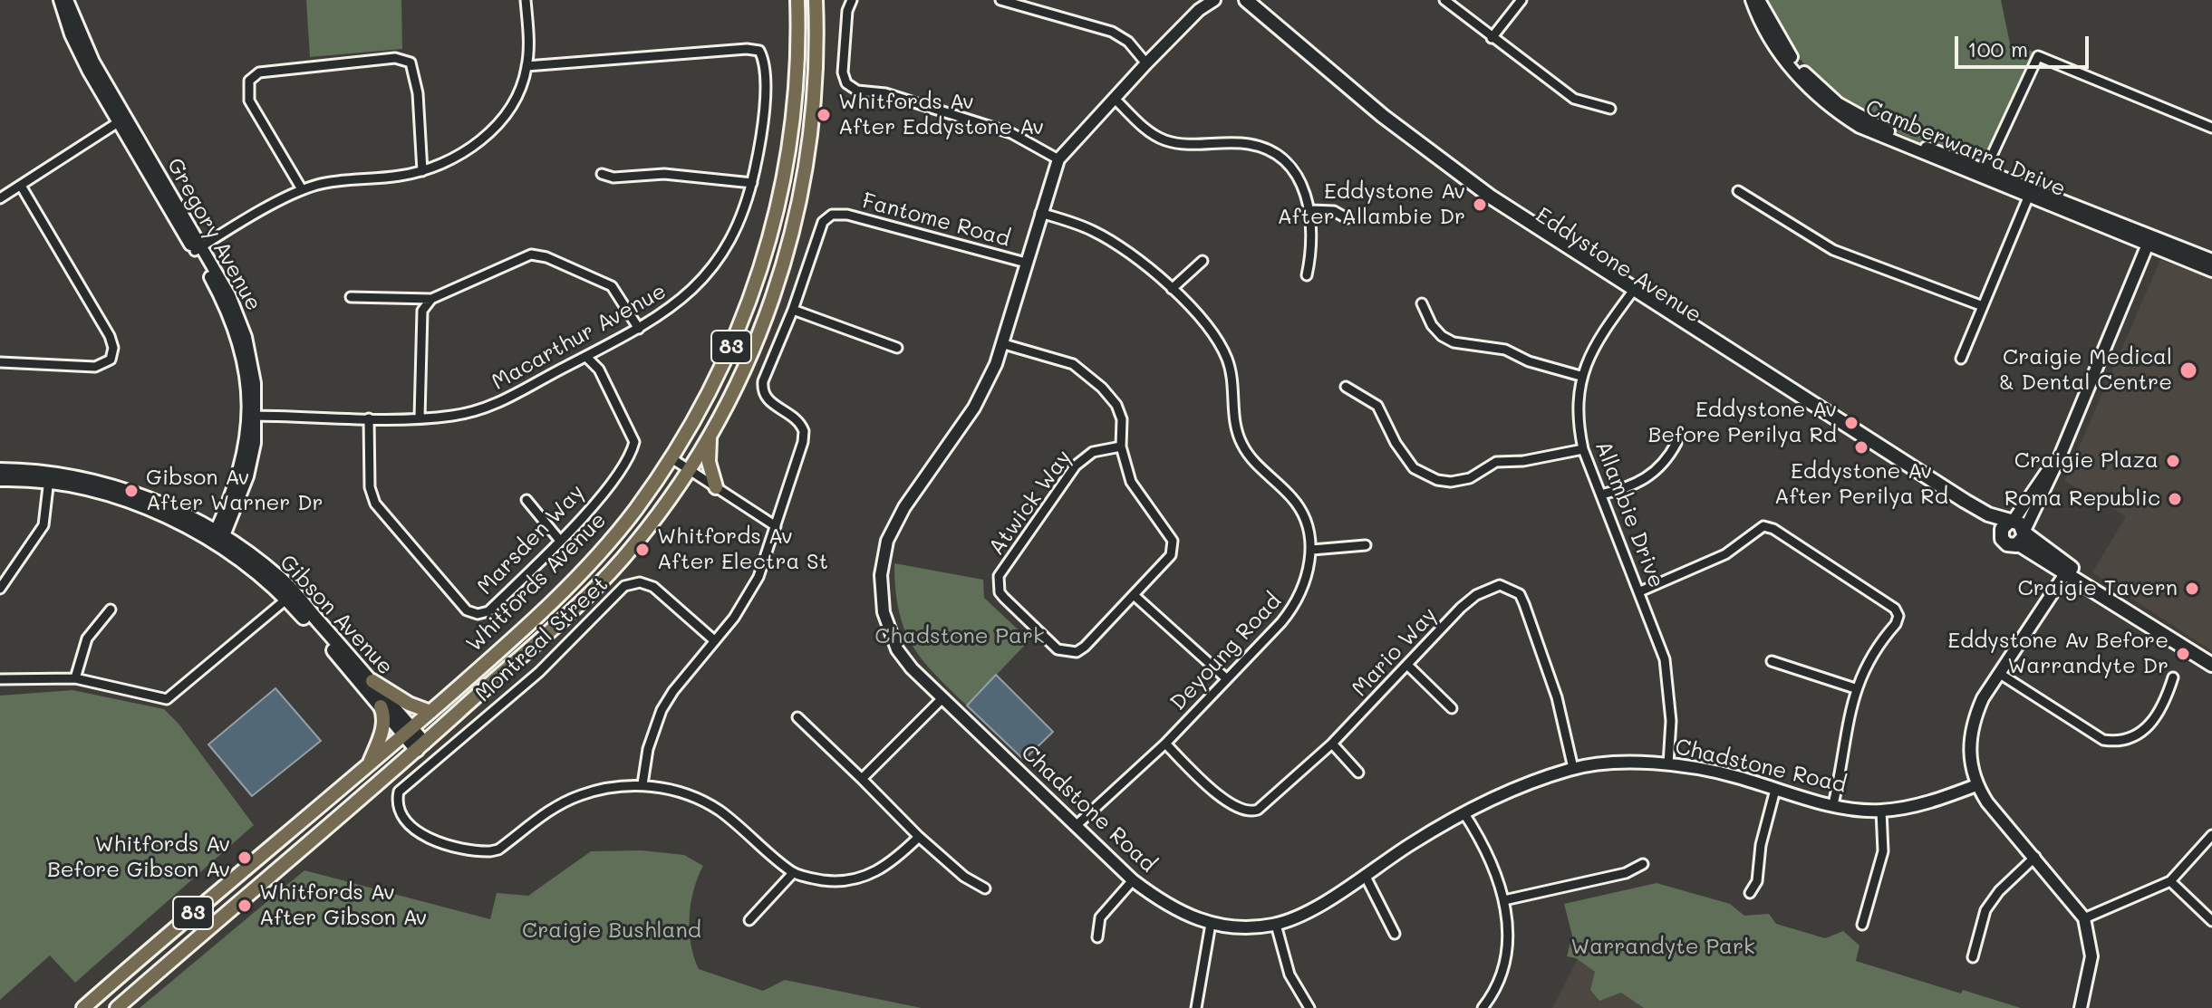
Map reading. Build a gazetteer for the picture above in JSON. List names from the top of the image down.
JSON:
{
  "streets": {
    "main road": [
      "Eddystone Avenue",
      "83",
      "Whitfords Avenue",
      "Gibson Avenue"
    ],
    "street": [
      "Camberwarra Drive",
      "Fantome Road",
      "Gregory Avenue",
      "Macarthur Avenue",
      "Atwick Way",
      "Allambie Drive",
      "Marsden Way",
      "Montreal Street",
      "Deyoung Road",
      "Mario Way",
      "Chadstone Road"
    ]
  },
  "crossings": [
    ["Fantome Road", "Montreal Street"],
    ["Fantome Road", "Chadstone Road"],
    ["Gregory Avenue", "Macarthur Avenue"],
    ["Gregory Avenue", "Gibson Avenue"],
    ["Eddystone Avenue", "Allambie Drive"],
    ["Macarthur Avenue", "Marsden Way"],
    ["Atwick Way", "Chadstone Road"],
    ["Allambie Drive", "Chadstone Road"],
    ["Whitfords Avenue", "Gibson Avenue"],
    ["Deyoung Road", "Mario Way"],
    ["Deyoung Road", "Chadstone Road"],
    ["Mario Way", "Chadstone Road"]
  ],
  "parks": ["Chadstone Park", "Craigie Bushland", "Warrandyte Park"],
  "places": [
    "Whitfords Av After Eddystone Av",
    "Eddystone Av After Allambie Dr",
    "Craigie Medical & Dental Centre",
    "Eddystone Av Before Perilya Rd",
    "Eddystone Av After Perilya Rd",
    "Craigie Plaza",
    "Gibson Av After Warner Dr",
    "Roma Republic",
    "Whitfords Av After Electra St",
    "Craigie Tavern",
    "Eddystone Av Before Warrandyte Dr",
    "Whitfords Av Before Gibson Av",
    "Whitfords Av After Gibson Av"
  ],
  "scale_bar": "100 m"
}
